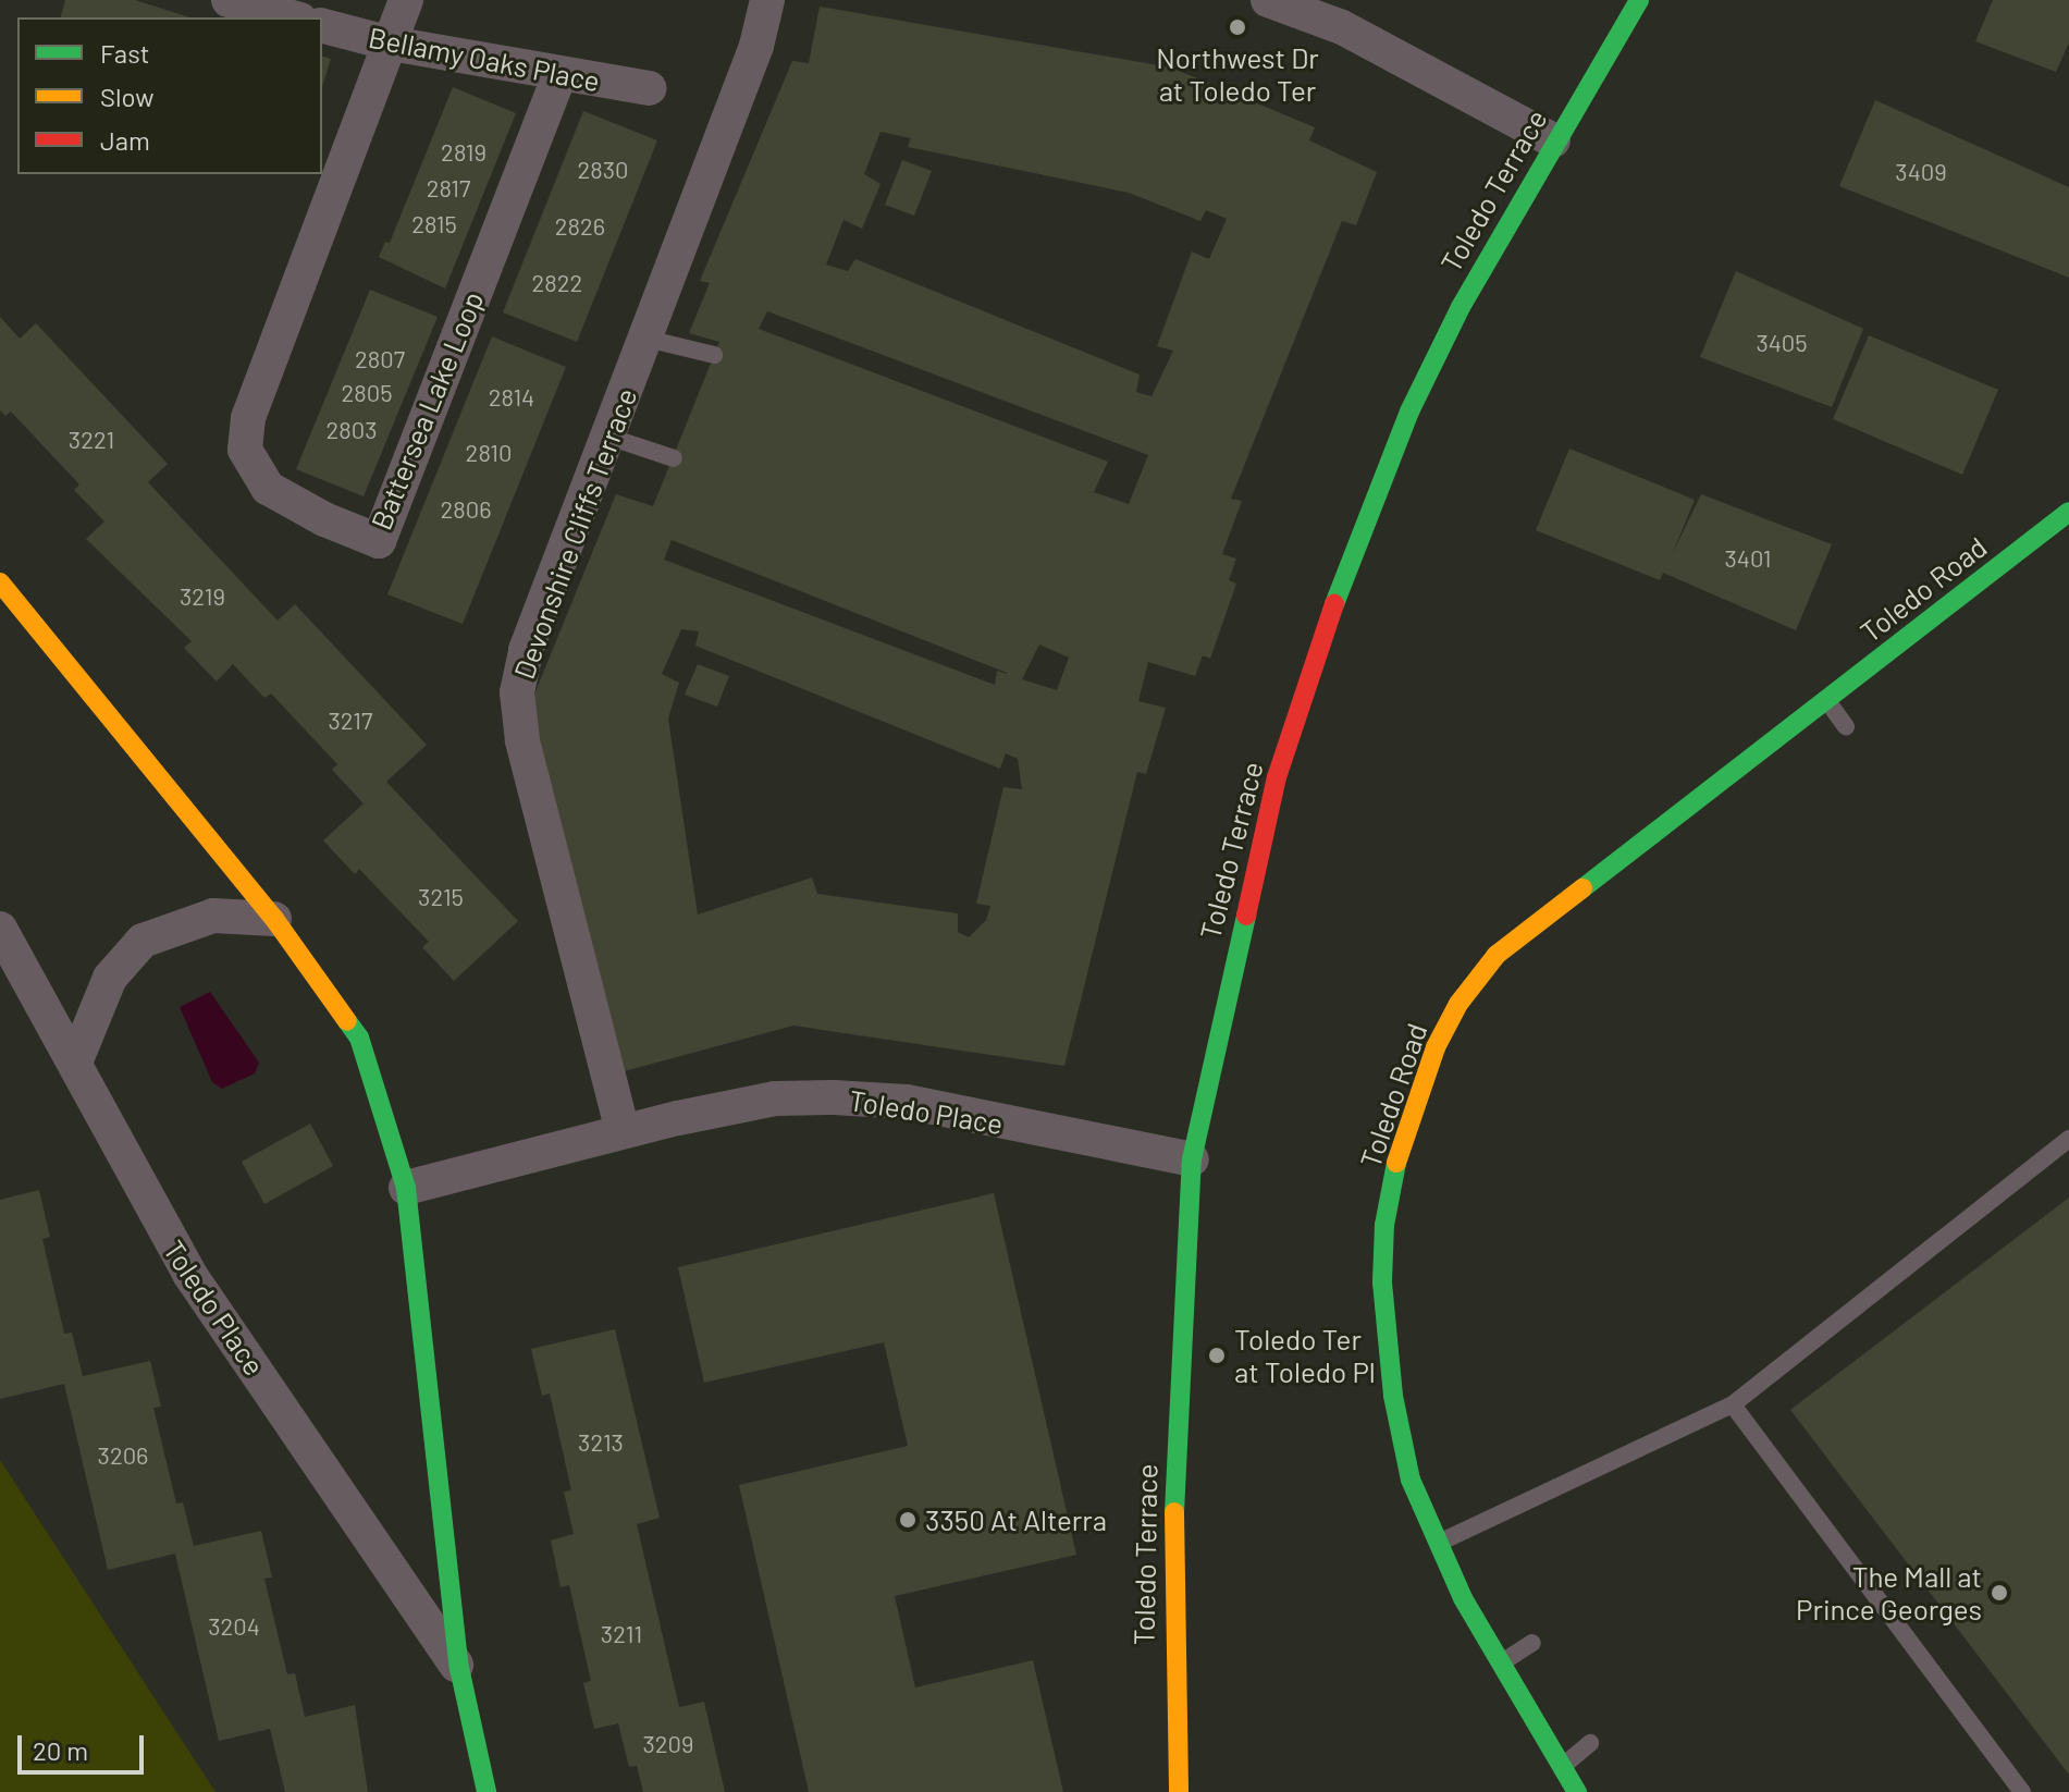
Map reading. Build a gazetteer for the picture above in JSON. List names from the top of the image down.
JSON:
{
  "streets": {
    "street": [
      "Bellamy Oaks Place",
      "Toledo Terrace",
      "Battersea Lake Loop",
      "Devonshire Cliffs Terrace",
      "Toledo Road",
      "Toledo Place"
    ]
  },
  "crossings": [
    ["Bellamy Oaks Place", "Battersea Lake Loop"],
    ["Toledo Terrace", "Toledo Place"],
    ["Devonshire Cliffs Terrace", "Toledo Place"]
  ],
  "places": [
    "Northwest Dr at Toledo Ter",
    "Toledo Ter at Toledo Pl",
    "3350 At Alterra",
    "The Mall at Prince Georges"
  ],
  "house_numbers": [
    "2819",
    "2830",
    "3409",
    "2817",
    "2815",
    "2826",
    "2822",
    "3405",
    "2807",
    "2805",
    "2814",
    "2803",
    "3221",
    "2810",
    "2806",
    "3401",
    "3219",
    "3217",
    "3215",
    "3213",
    "3206",
    "3204",
    "3211",
    "3209"
  ],
  "legend": ["Fast", "Slow", "Jam"],
  "scale_bar": "20 m"
}
